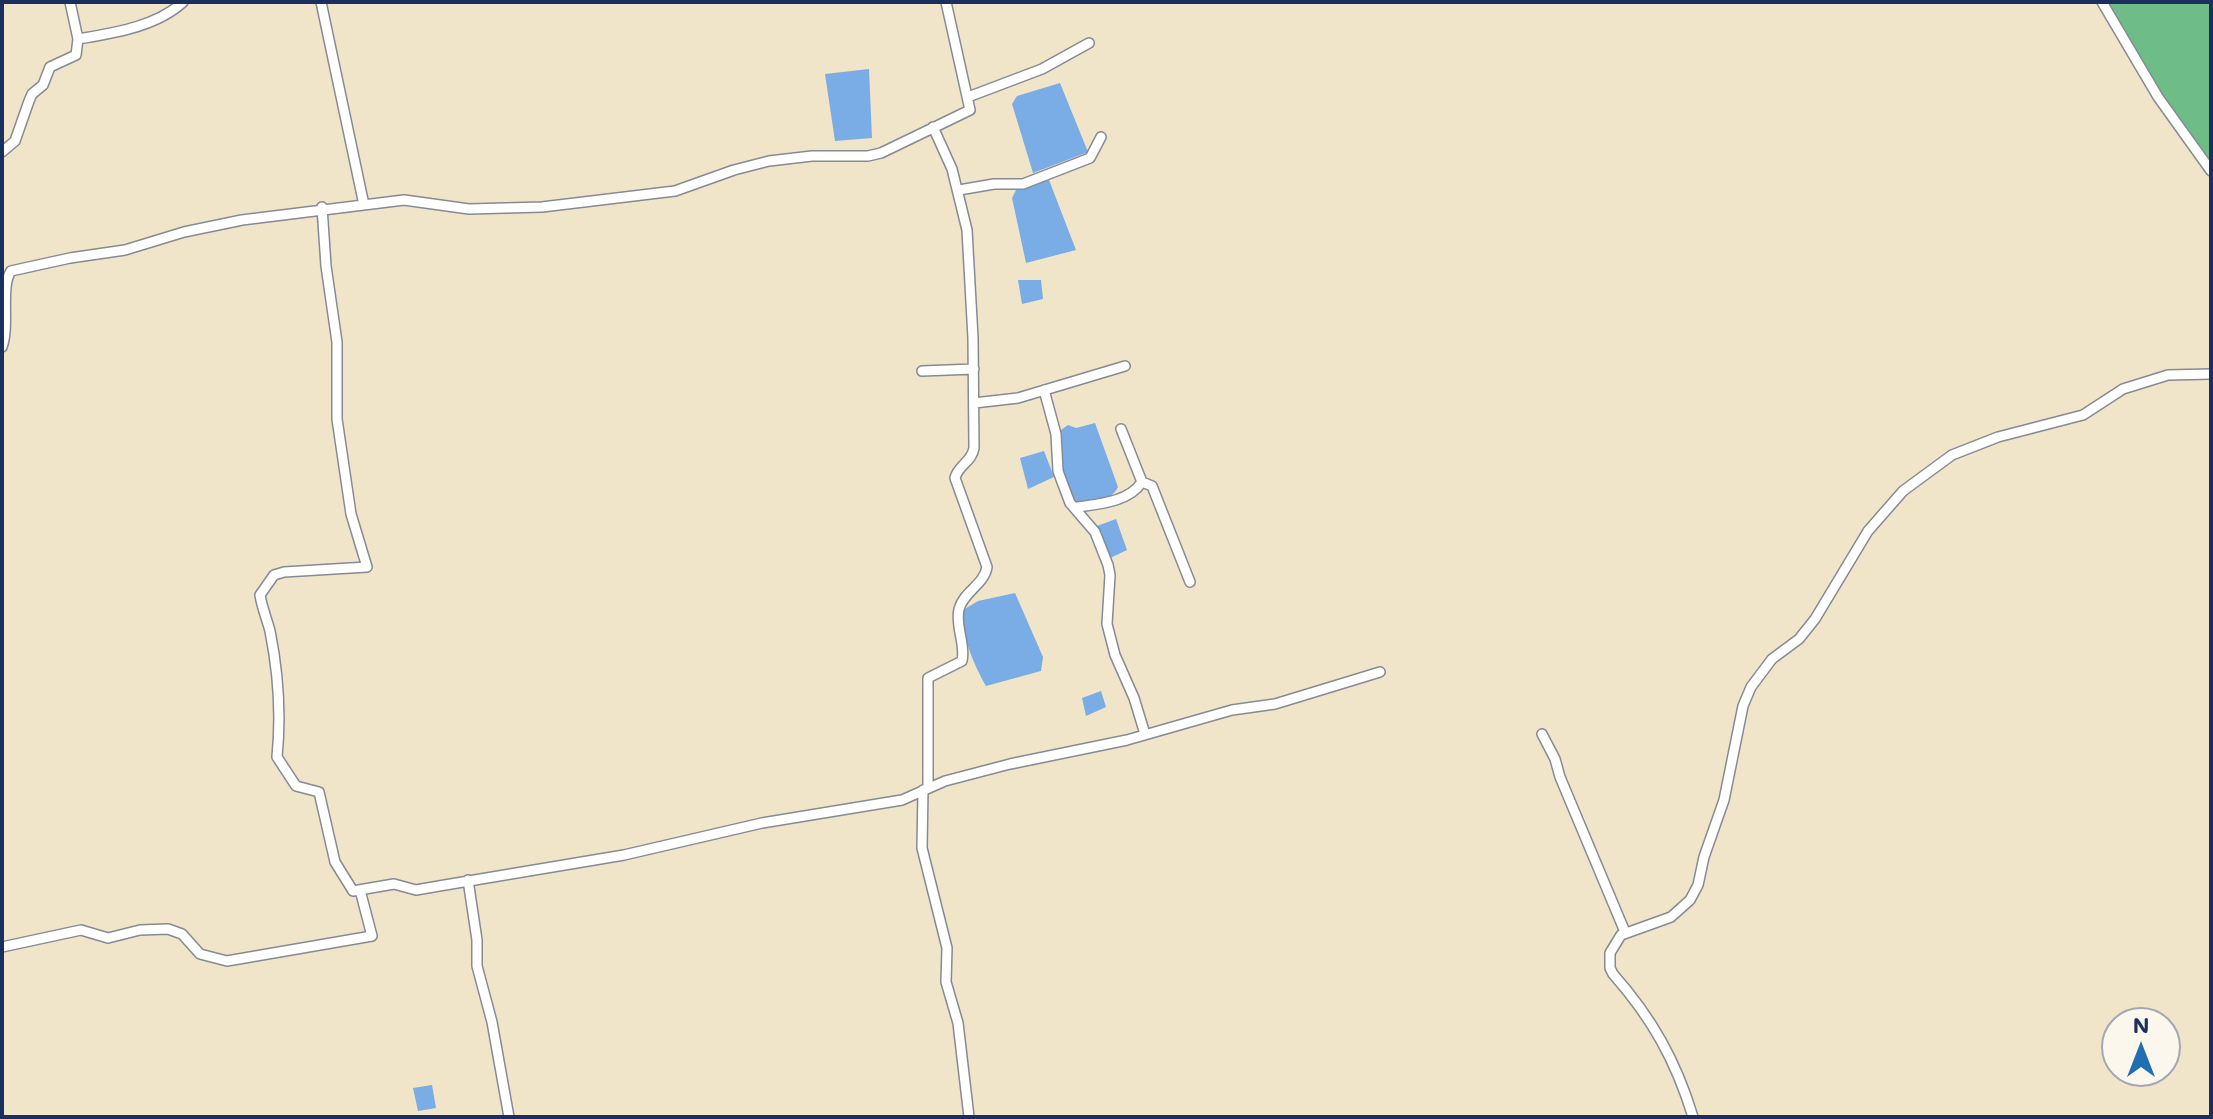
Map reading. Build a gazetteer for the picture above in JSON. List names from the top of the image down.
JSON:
{
  "north": "top"
}
